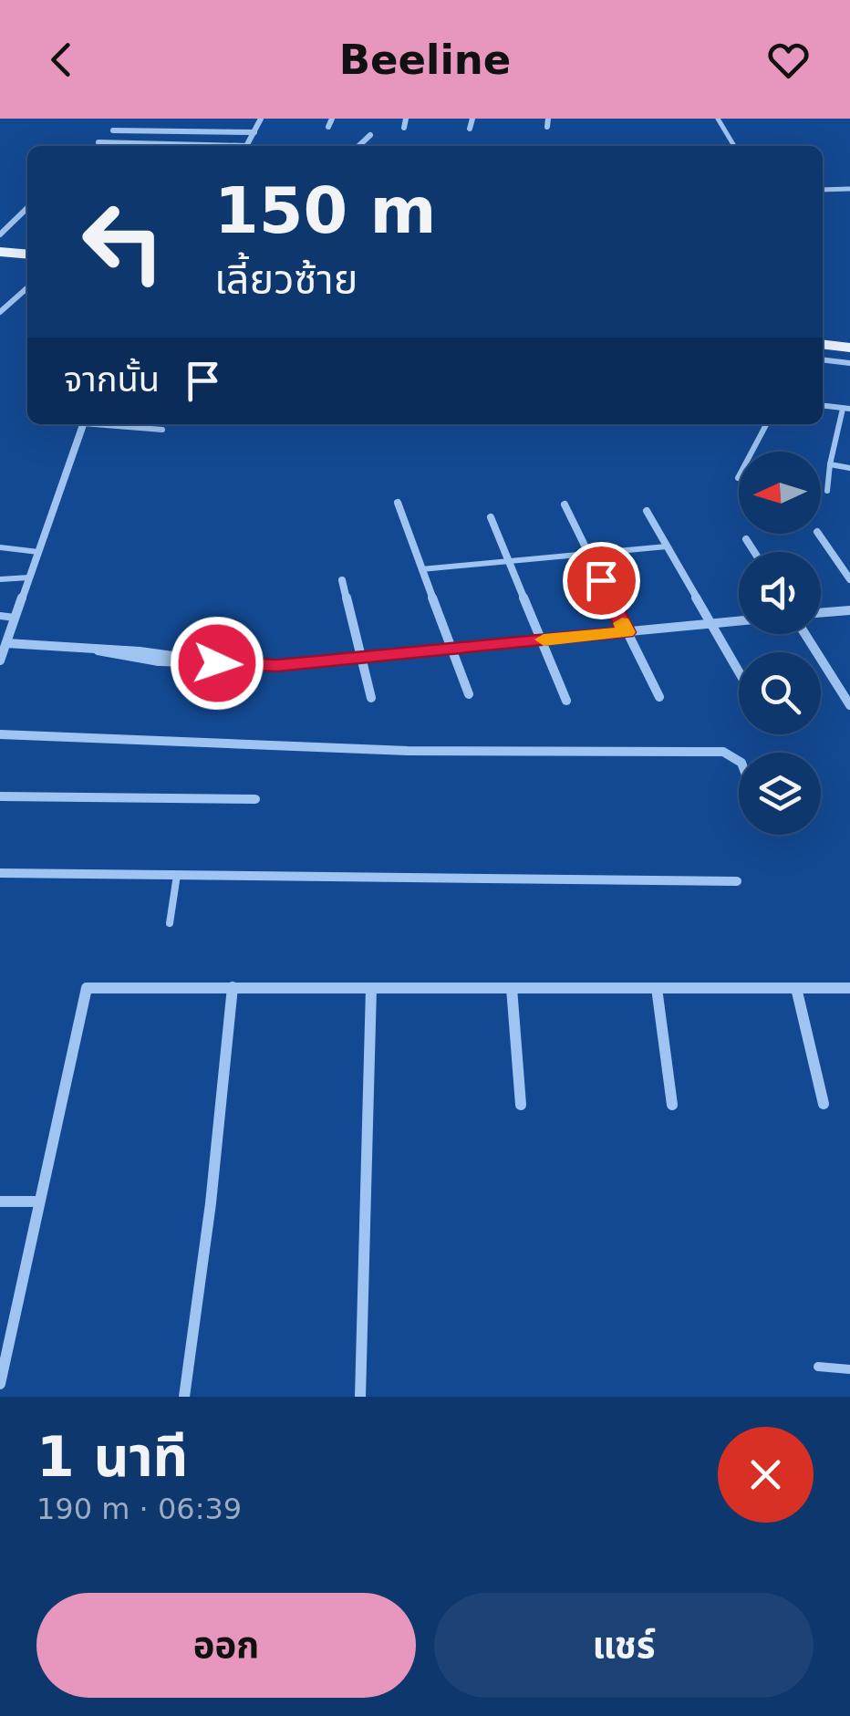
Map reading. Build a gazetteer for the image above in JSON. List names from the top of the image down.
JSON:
{
  "north": "left",
  "page": {
    "header": "Beeline",
    "turn": ["150 m", "เลี้ยวซ้าย"],
    "then": "จากนั้น",
    "heading": ["1 นาที", "190 m · 06:39"],
    "buttons": ["ออก", "แชร์"]
  }
}
